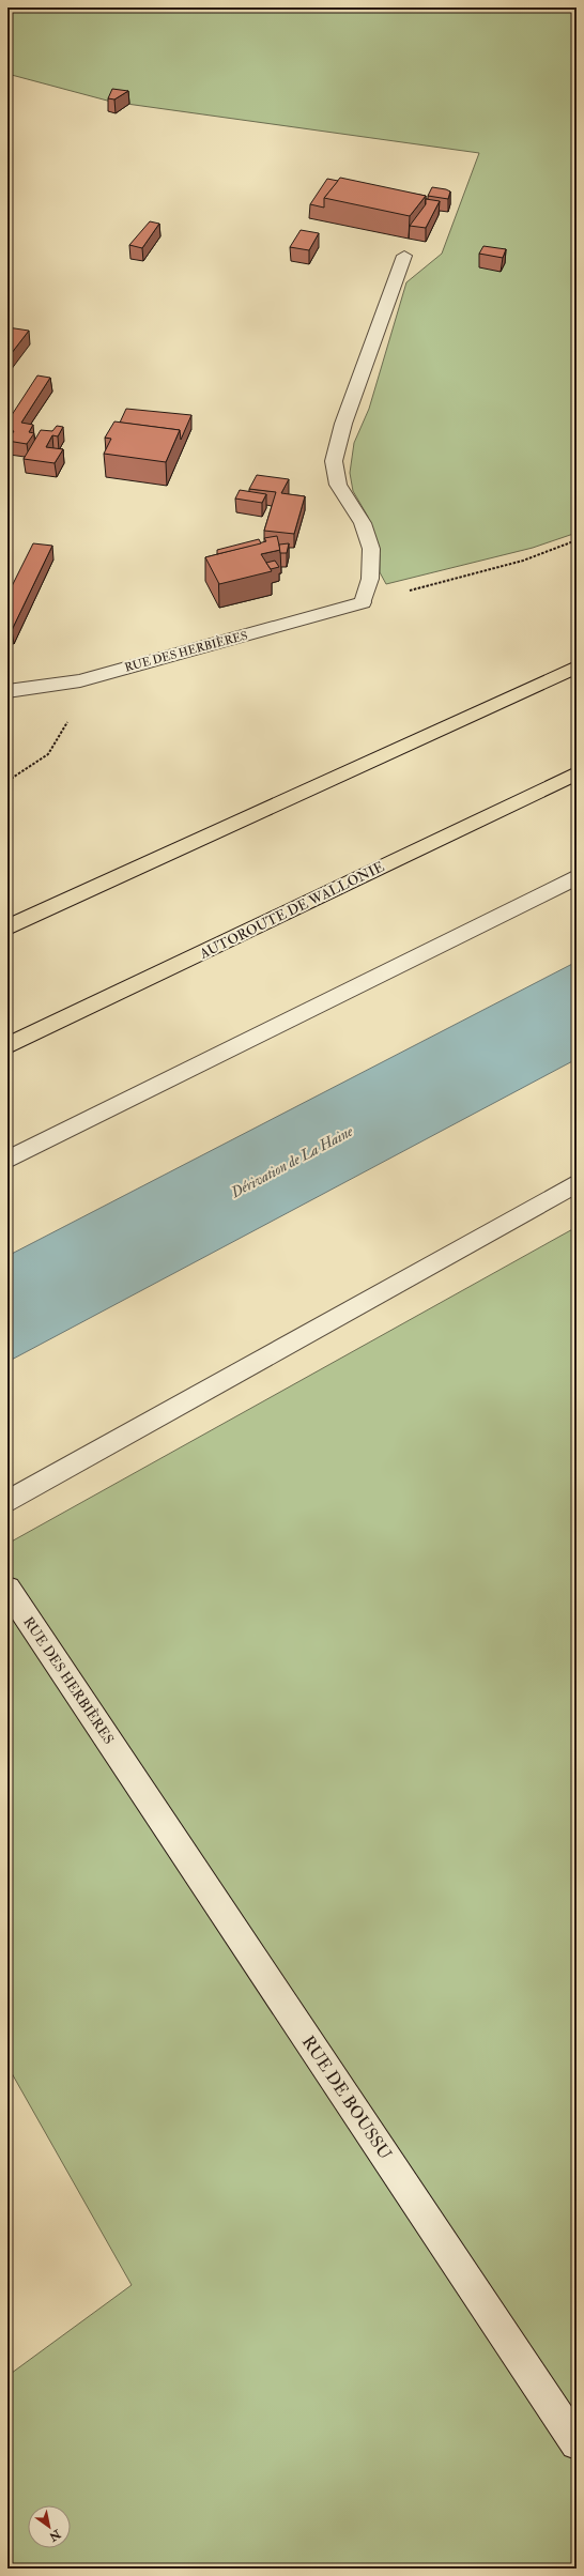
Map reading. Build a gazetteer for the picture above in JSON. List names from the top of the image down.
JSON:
{
  "streets": {
    "highway": ["AUTOROUTE DE WALLONIE"],
    "street": ["RUE DES HERBIÈRES", "RUE DE BOUSSU"]
  },
  "crossings": [
    ["RUE DES HERBIÈRES", "RUE DE BOUSSU"]
  ],
  "water": ["Dérivation de La Haine"],
  "north": "bottom right"
}
